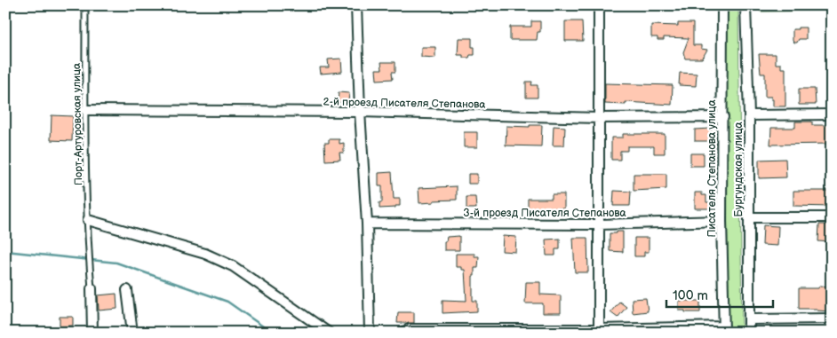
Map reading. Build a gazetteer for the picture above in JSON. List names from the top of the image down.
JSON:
{
  "streets": {
    "street": [
      "2-й проезд Писателя Степанова",
      "Писателя Степанова улица",
      "Бургундская улица",
      "3-й проезд Писателя Степанова"
    ],
    "lane": ["Порт-Артуровская улица"]
  },
  "crossings": [
    ["2-й проезд Писателя Степанова", "Порт-Артуровская улица"],
    ["2-й проезд Писателя Степанова", "Писателя Степанова улица"],
    ["Писателя Степанова улица", "3-й проезд Писателя Степанова"]
  ],
  "scale_bar": "100 m"
}
